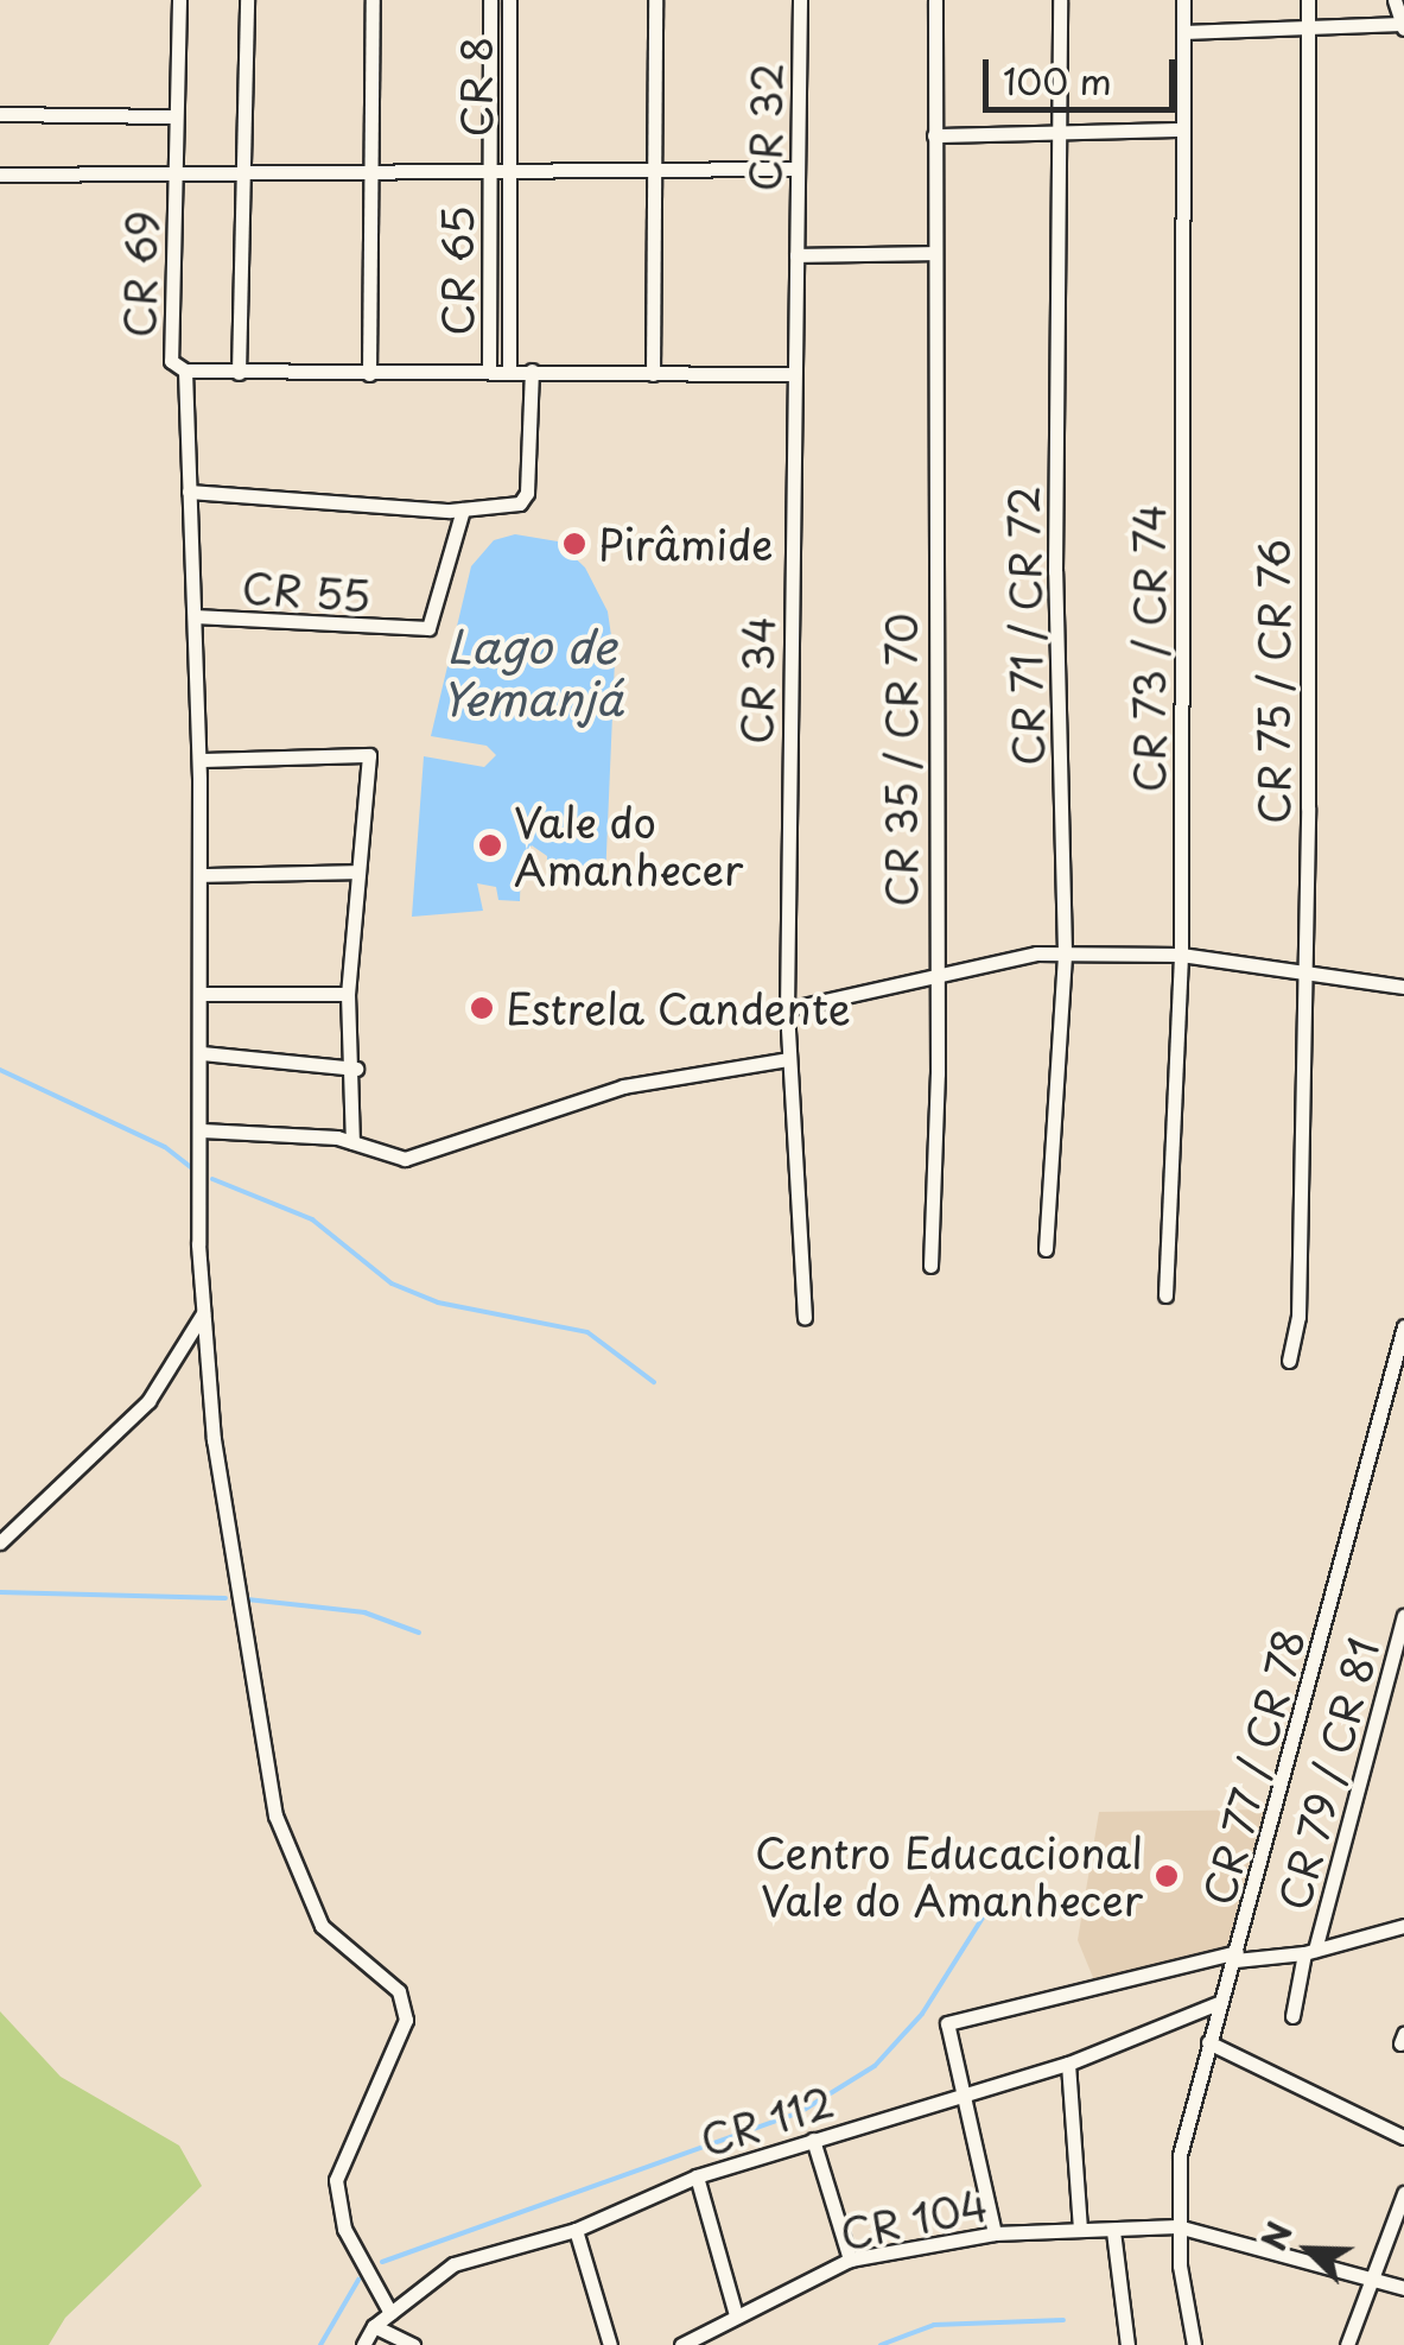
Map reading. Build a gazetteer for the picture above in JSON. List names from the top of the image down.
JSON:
{
  "streets": {
    "street": [
      "CR 8",
      "CR 32",
      "CR 65",
      "CR 69",
      "CR 55",
      "CR 71 / CR 72",
      "CR 73 / CR 74",
      "CR 34",
      "CR 75 / CR 76",
      "CR 35 / CR 70",
      "CR 77 / CR 78",
      "CR 79 / CR 81",
      "CR 112",
      "CR 104"
    ]
  },
  "crossings": [
    ["CR 32", "CR 34"],
    ["CR 77 / CR 78", "CR 112"],
    ["CR 77 / CR 78", "CR 104"]
  ],
  "water": ["Lago de Yemanjá"],
  "places": [
    "Pirâmide",
    "Vale do Amanhecer",
    "Estrela Candente",
    "Centro Educacional Vale do Amanhecer"
  ],
  "scale_bar": "100 m",
  "north": "top left"
}
